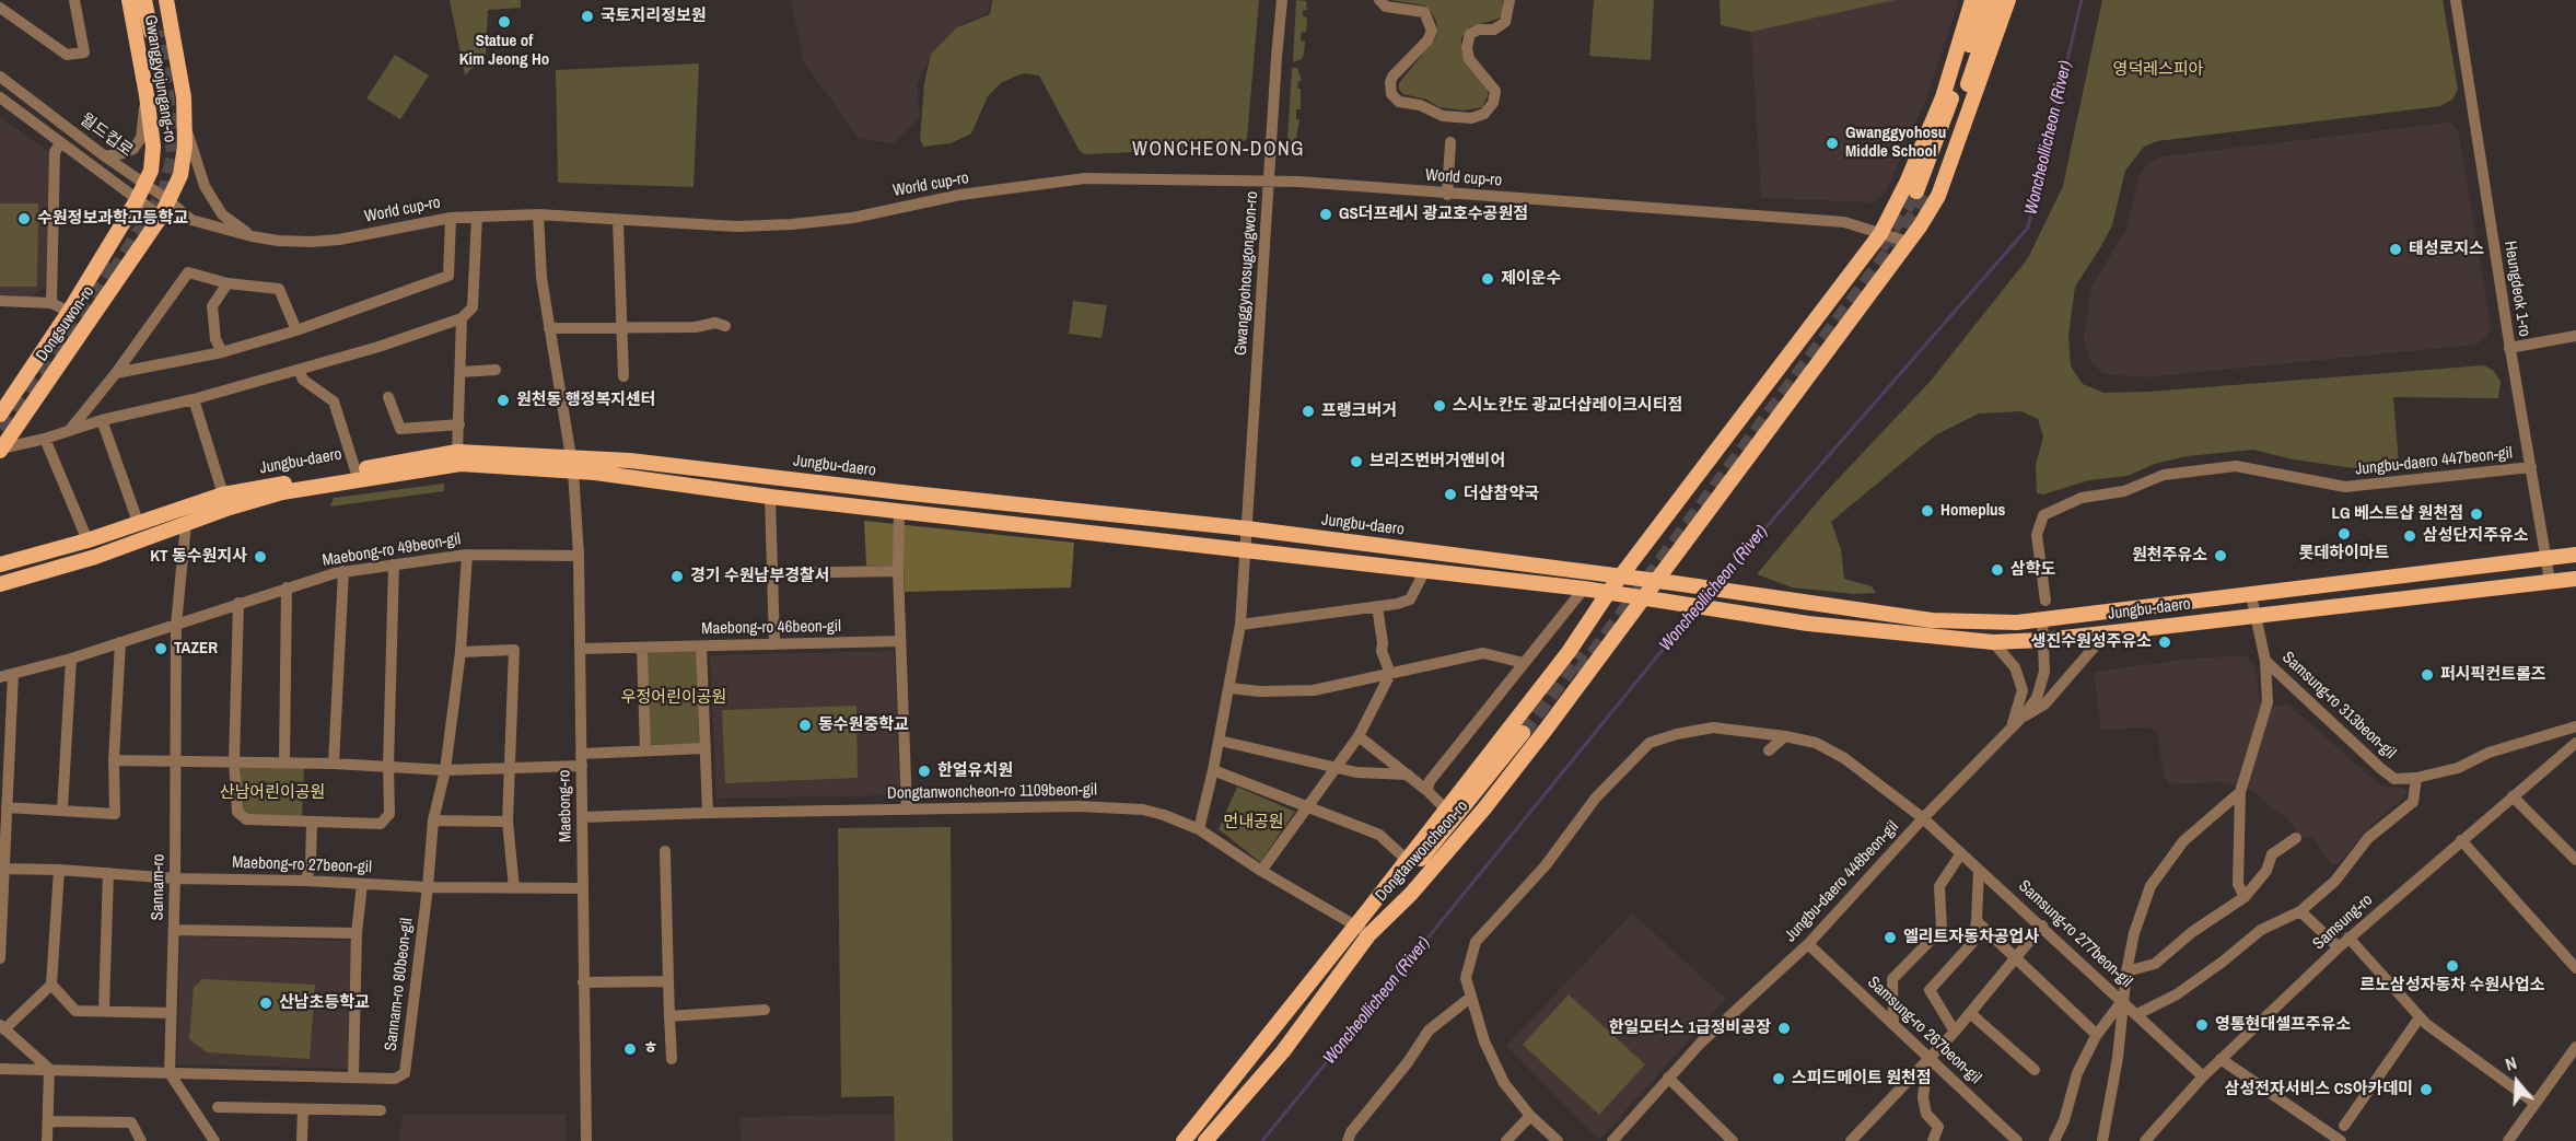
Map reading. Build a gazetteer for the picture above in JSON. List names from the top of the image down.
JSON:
{
  "streets": {
    "main road": [
      "Gwanggyojungang-ro",
      "Dongsuwon-ro",
      "Jungbu-daero",
      "Dongtanwoncheon-ro"
    ],
    "street": [
      "월드컵로",
      "World cup-ro",
      "Gwanggyohosugongwon-ro",
      "Heungdeok 1-ro",
      "Jungbu-daero 447beon-gil",
      "Maebong-ro 49beon-gil",
      "Maebong-ro 46beon-gil",
      "Samsung-ro 313beon-gil",
      "Dongtanwoncheon-ro 1109beon-gil",
      "Maebong-ro",
      "Maebong-ro 27beon-gil",
      "Jungbu-daero 448beon-gil",
      "Sannam-ro",
      "Samsung-ro",
      "Samsung-ro 277beon-gil",
      "Sannam-ro 80beon-gil",
      "Samsung-ro 267beon-gil"
    ]
  },
  "crossings": [
    ["Gwanggyojungang-ro", "월드컵로"],
    ["Gwanggyojungang-ro", "World cup-ro"],
    ["Gwanggyojungang-ro", "Dongsuwon-ro"],
    ["월드컵로", "World cup-ro"],
    ["World cup-ro", "Gwanggyohosugongwon-ro"],
    ["World cup-ro", "Dongsuwon-ro"],
    ["World cup-ro", "Maebong-ro"],
    ["World cup-ro", "Dongtanwoncheon-ro"],
    ["Gwanggyohosugongwon-ro", "Jungbu-daero"],
    ["Gwanggyohosugongwon-ro", "Dongtanwoncheon-ro 1109beon-gil"],
    ["Heungdeok 1-ro", "Jungbu-daero"],
    ["Heungdeok 1-ro", "Jungbu-daero 447beon-gil"],
    ["Jungbu-daero", "Maebong-ro"],
    ["Jungbu-daero", "Dongtanwoncheon-ro"],
    ["Jungbu-daero", "Jungbu-daero 448beon-gil"],
    ["Jungbu-daero", "Sannam-ro"],
    ["Maebong-ro 49beon-gil", "Maebong-ro"],
    ["Maebong-ro 49beon-gil", "Sannam-ro"],
    ["Maebong-ro 46beon-gil", "Maebong-ro"],
    ["Dongtanwoncheon-ro 1109beon-gil", "Maebong-ro"],
    ["Dongtanwoncheon-ro 1109beon-gil", "Dongtanwoncheon-ro"],
    ["Maebong-ro", "Maebong-ro 27beon-gil"],
    ["Maebong-ro 27beon-gil", "Sannam-ro"],
    ["Maebong-ro 27beon-gil", "Sannam-ro 80beon-gil"],
    ["Jungbu-daero 448beon-gil", "Samsung-ro 277beon-gil"],
    ["Jungbu-daero 448beon-gil", "Samsung-ro 267beon-gil"],
    ["Sannam-ro", "Sannam-ro 80beon-gil"],
    ["Samsung-ro", "Samsung-ro 277beon-gil"]
  ],
  "districts": ["WONCHEON-DONG"],
  "water": ["Woncheollicheon (River)"],
  "parks": [
    "영덕레스피아",
    "우정어린이공원",
    "산남어린이공원",
    "먼내공원"
  ],
  "places": [
    "국토지리정보원",
    "Statue of Kim Jeong Ho",
    "Gwanggyohosu Middle School",
    "GS더프레시 광교호수공원점",
    "수원정보과학고등학교",
    "태성로지스",
    "제이운수",
    "원천동 행정복지센터",
    "스시노칸도 광교더샵레이크시티점",
    "프랭크버거",
    "브리즈번버거앤비어",
    "더샵참약국",
    "Homeplus",
    "LG 베스트샵 원천점",
    "롯데하이마트",
    "삼성단지주유소",
    "원천주유소",
    "KT 동수원지사",
    "삼학도",
    "경기 수원남부경찰서",
    "생진수원성주유소",
    "TAZER",
    "퍼시픽컨트롤즈",
    "동수원중학교",
    "한얼유치원",
    "엘리트자동차공업사",
    "르노삼성자동차 수원사업소",
    "산남초등학교",
    "영통현대셀프주유소",
    "한일모터스 1급정비공장",
    "ㅎ",
    "스피드메이트 원천점",
    "삼성전자서비스 CS아카데미"
  ],
  "north": "top"
}
